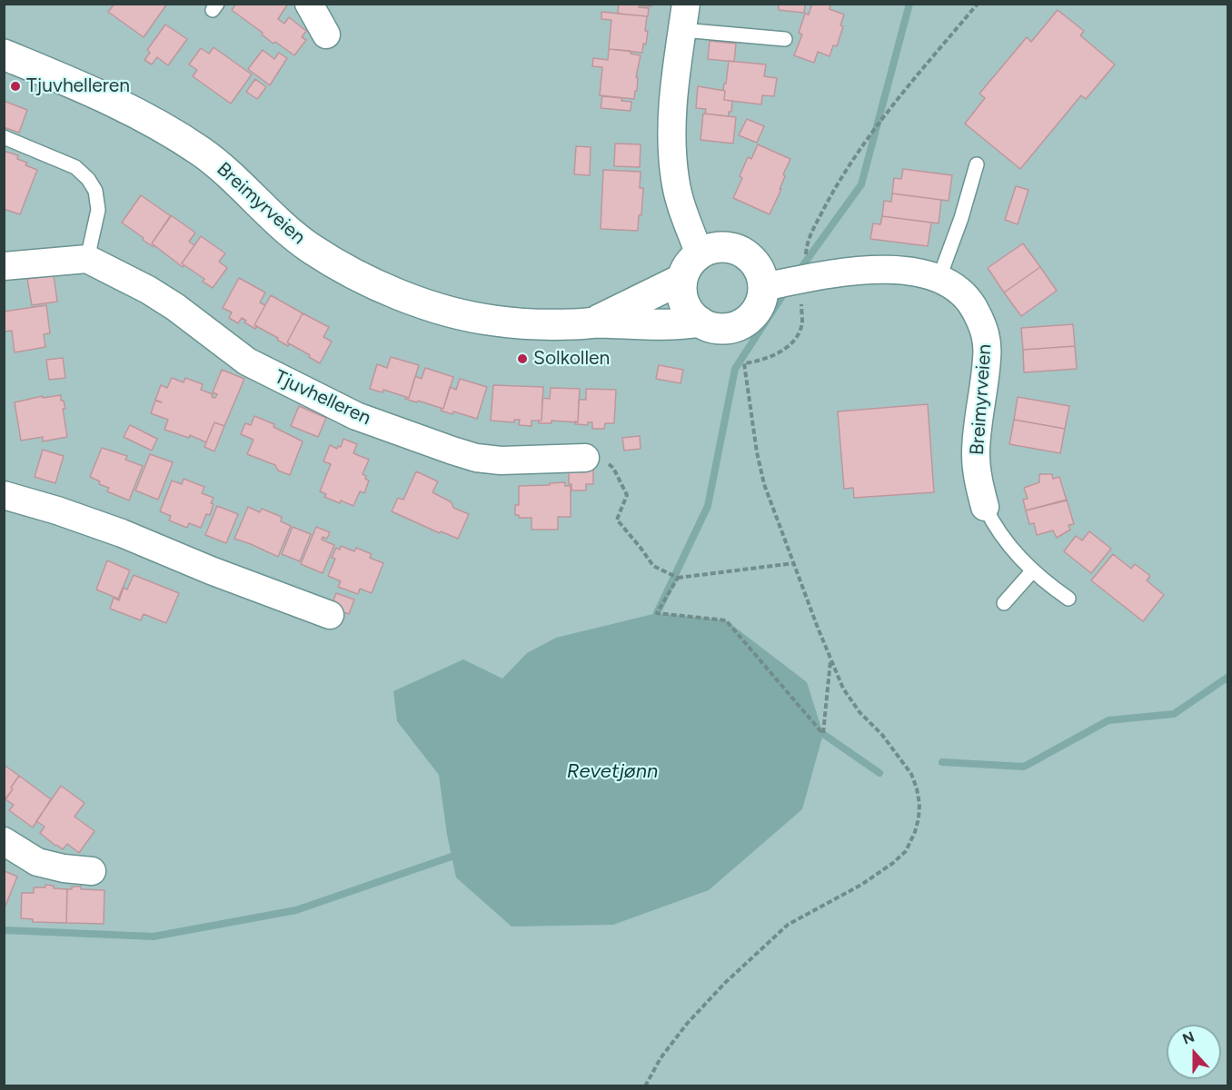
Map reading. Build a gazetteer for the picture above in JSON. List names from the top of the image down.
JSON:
{
  "streets": {
    "street": ["Breimyrveien", "Tjuvhelleren"]
  },
  "water": ["Revetjønn"],
  "places": ["Tjuvhelleren", "Solkollen"],
  "north": "top"
}
